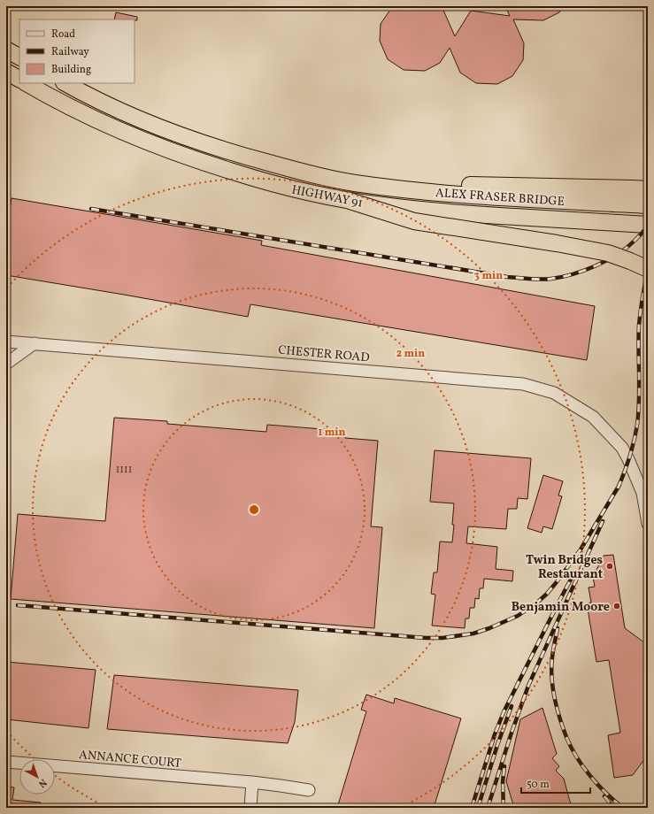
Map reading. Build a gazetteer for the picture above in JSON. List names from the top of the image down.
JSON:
{
  "streets": {
    "highway": ["HIGHWAY 91", "ALEX FRASER BRIDGE"],
    "street": ["CHESTER ROAD", "ANNANCE COURT"]
  },
  "crossings": [
    ["HIGHWAY 91", "ALEX FRASER BRIDGE"]
  ],
  "places": ["Twin Bridges Restaurant", "Benjamin Moore"],
  "house_numbers": ["1111"],
  "legend": ["Road", "Railway", "Building"],
  "scale_bar": "50 m",
  "north": "bottom right",
  "rings": ["3 min", "2 min", "1 min"]
}
